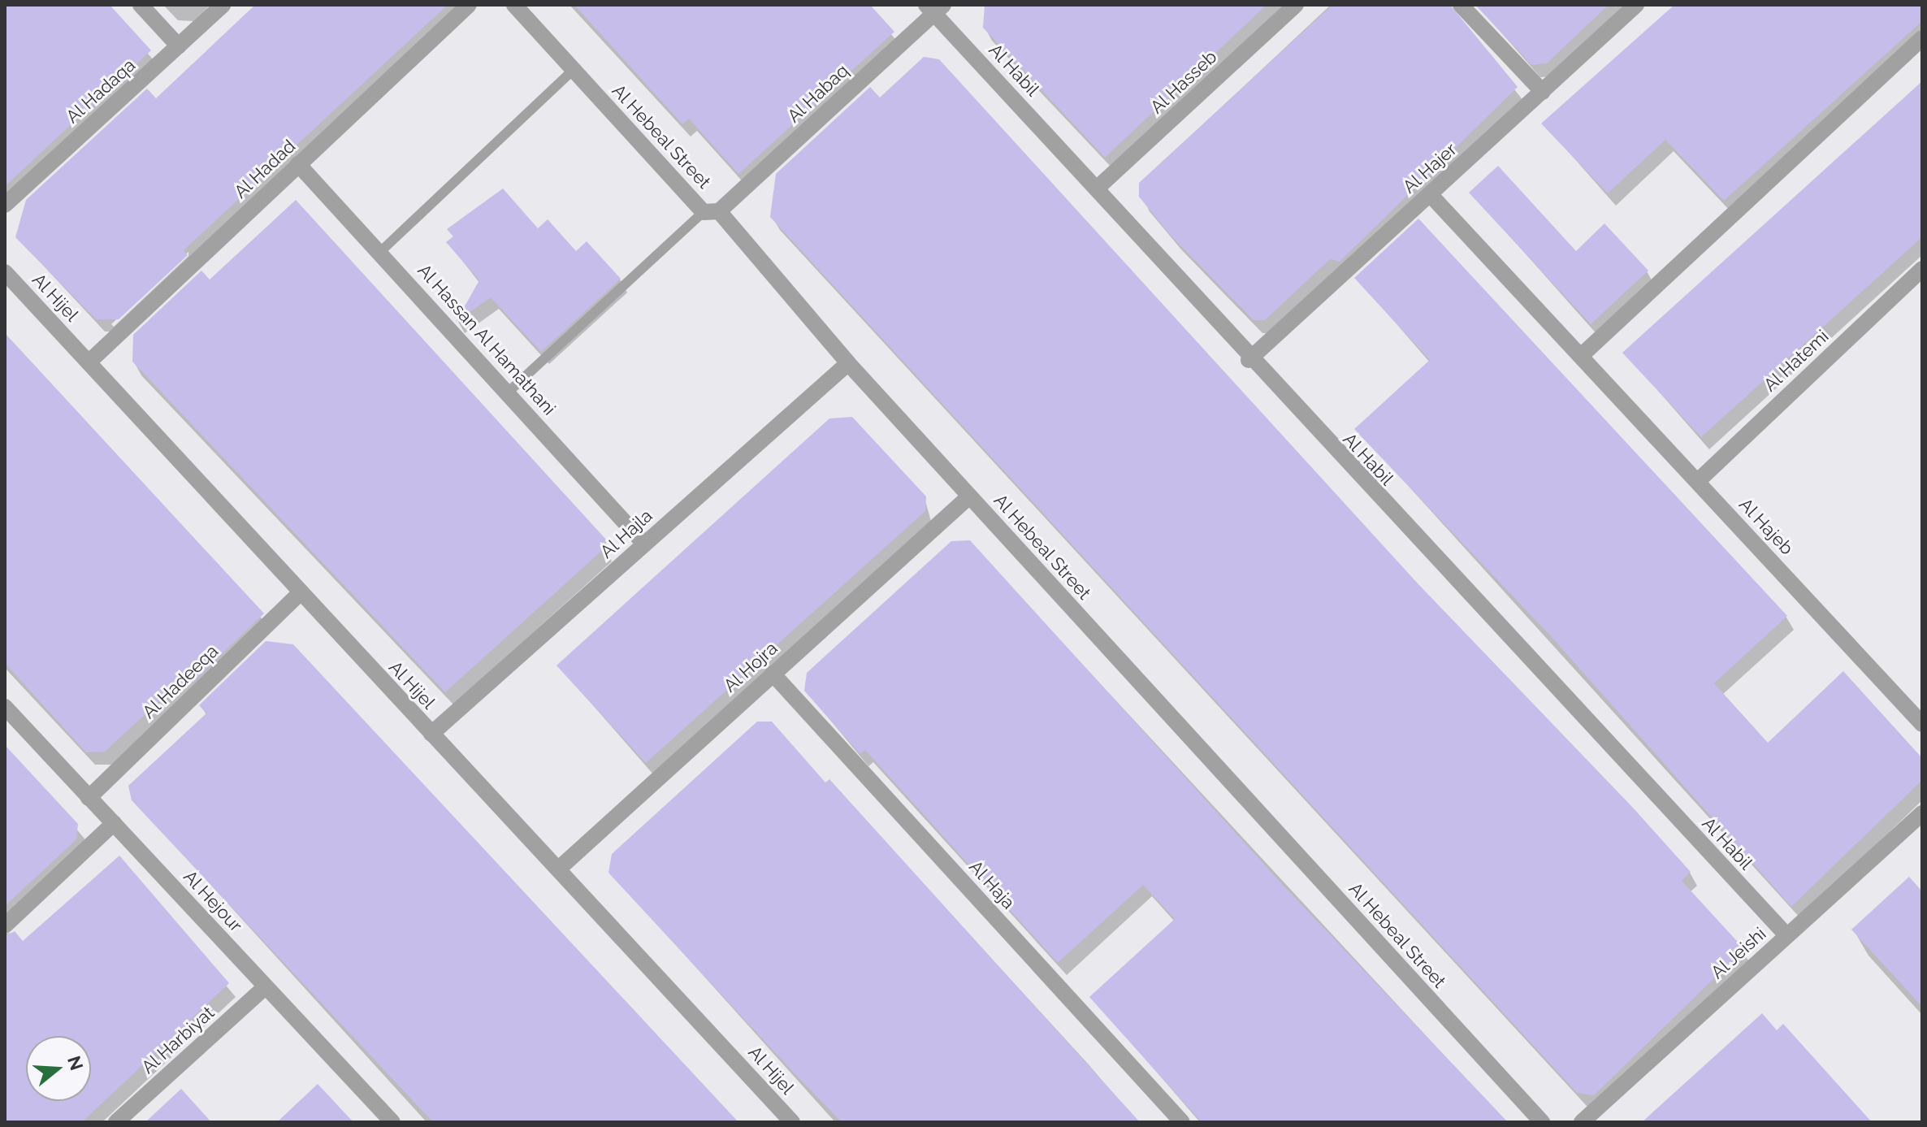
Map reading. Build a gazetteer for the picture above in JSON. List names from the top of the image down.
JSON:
{
  "streets": {
    "street": [
      "Al Habil",
      "Al Hasseb",
      "Al Hadaqa",
      "Al Habaq",
      "Al Hebeal Street",
      "Al Hajer",
      "Al Hadad",
      "Al Hijel",
      "Al Hassan Al Hamathani",
      "Al Hatemi",
      "Al Hajeb",
      "Al Hajla",
      "Al Hojra",
      "Al Hadeeqa",
      "Al Haja",
      "Al Hejour",
      "Al Jeishi",
      "Al Harbiyat"
    ]
  },
  "crossings": [
    ["Al Habil", "Al Hasseb"],
    ["Al Habil", "Al Habaq"],
    ["Al Habil", "Al Hajer"],
    ["Al Habil", "Al Jeishi"],
    ["Al Habaq", "Al Hebeal Street"],
    ["Al Hebeal Street", "Al Hajla"],
    ["Al Hebeal Street", "Al Hojra"],
    ["Al Hajer", "Al Hajeb"],
    ["Al Hadad", "Al Hijel"],
    ["Al Hadad", "Al Hassan Al Hamathani"],
    ["Al Hijel", "Al Hajla"],
    ["Al Hijel", "Al Hojra"],
    ["Al Hijel", "Al Hadeeqa"],
    ["Al Hassan Al Hamathani", "Al Hajla"],
    ["Al Hatemi", "Al Hajeb"],
    ["Al Hojra", "Al Haja"],
    ["Al Hadeeqa", "Al Hejour"],
    ["Al Hejour", "Al Harbiyat"]
  ],
  "north": "right"
}
